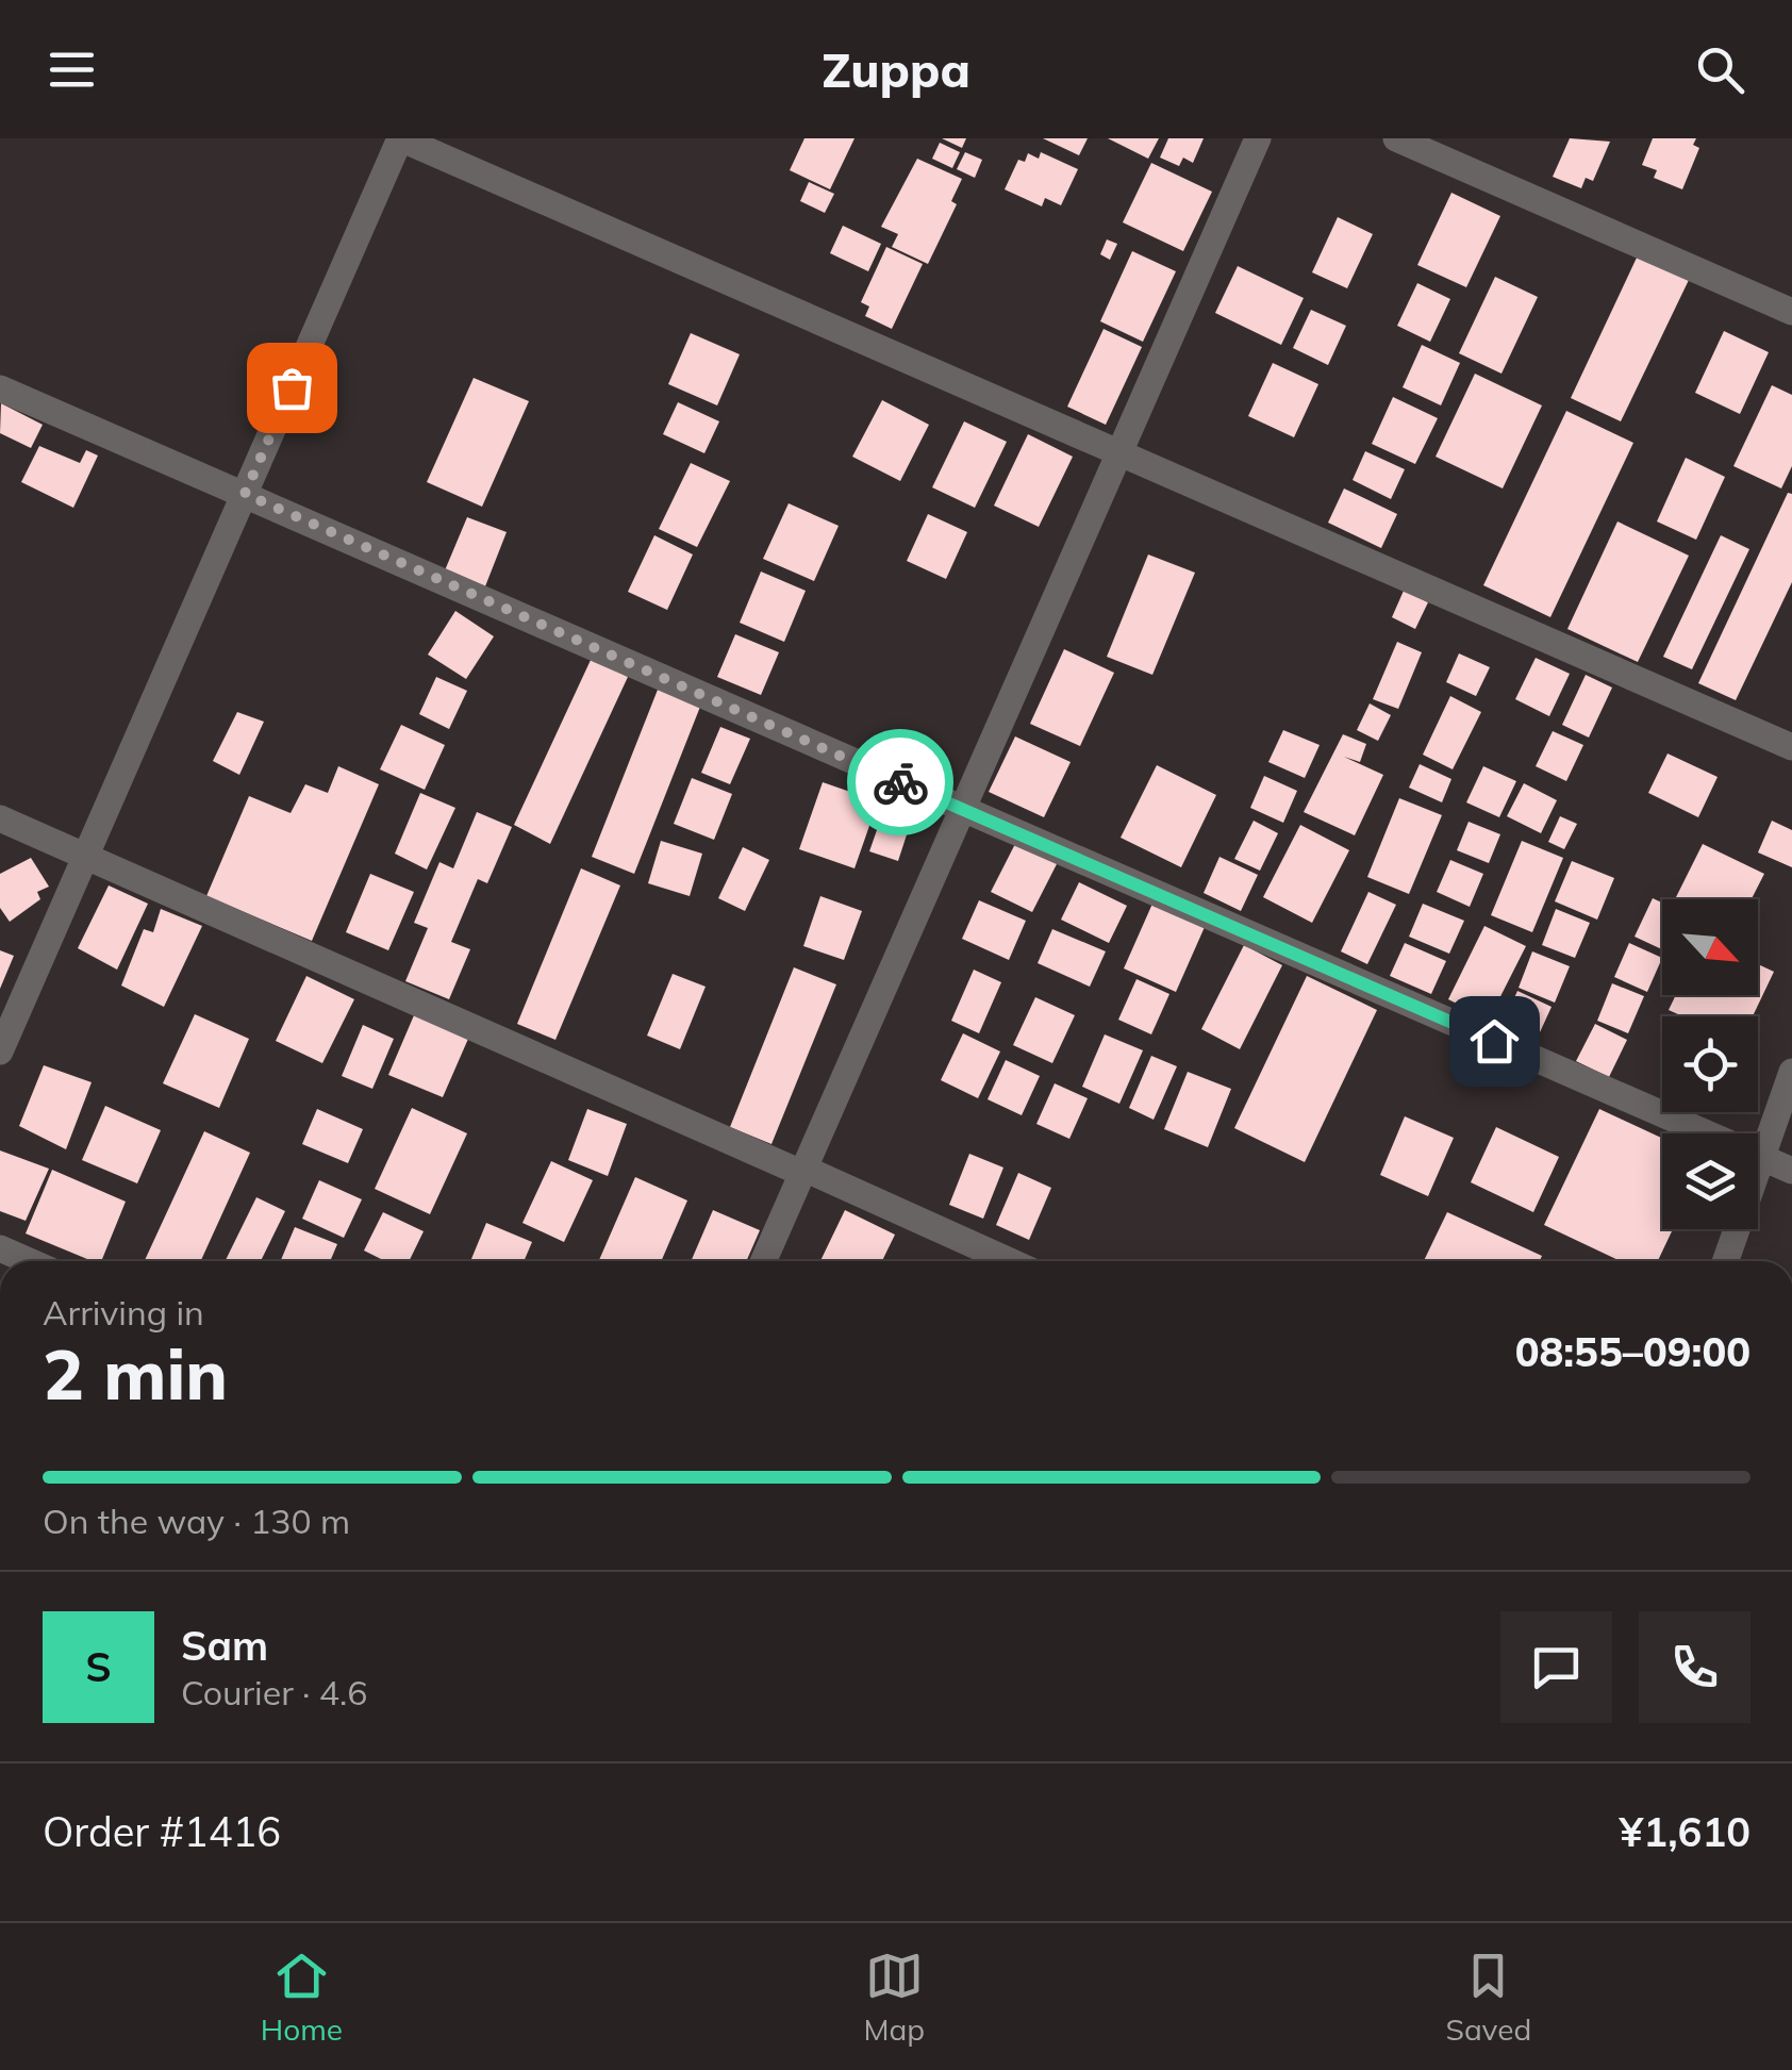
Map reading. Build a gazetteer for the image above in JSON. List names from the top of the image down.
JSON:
{
  "north": "bottom right",
  "page": {
    "header": "Zuppa",
    "heading": ["2 min", "Arriving in", "08:55–09:00"],
    "panel": [
      "Sam",
      "Courier · 4.6",
      "Order #1416",
      "¥1,610"
    ],
    "bar": "On the way · 130 m",
    "round": "S",
    "tabs": ["Home", "Map", "Saved"]
  }
}
